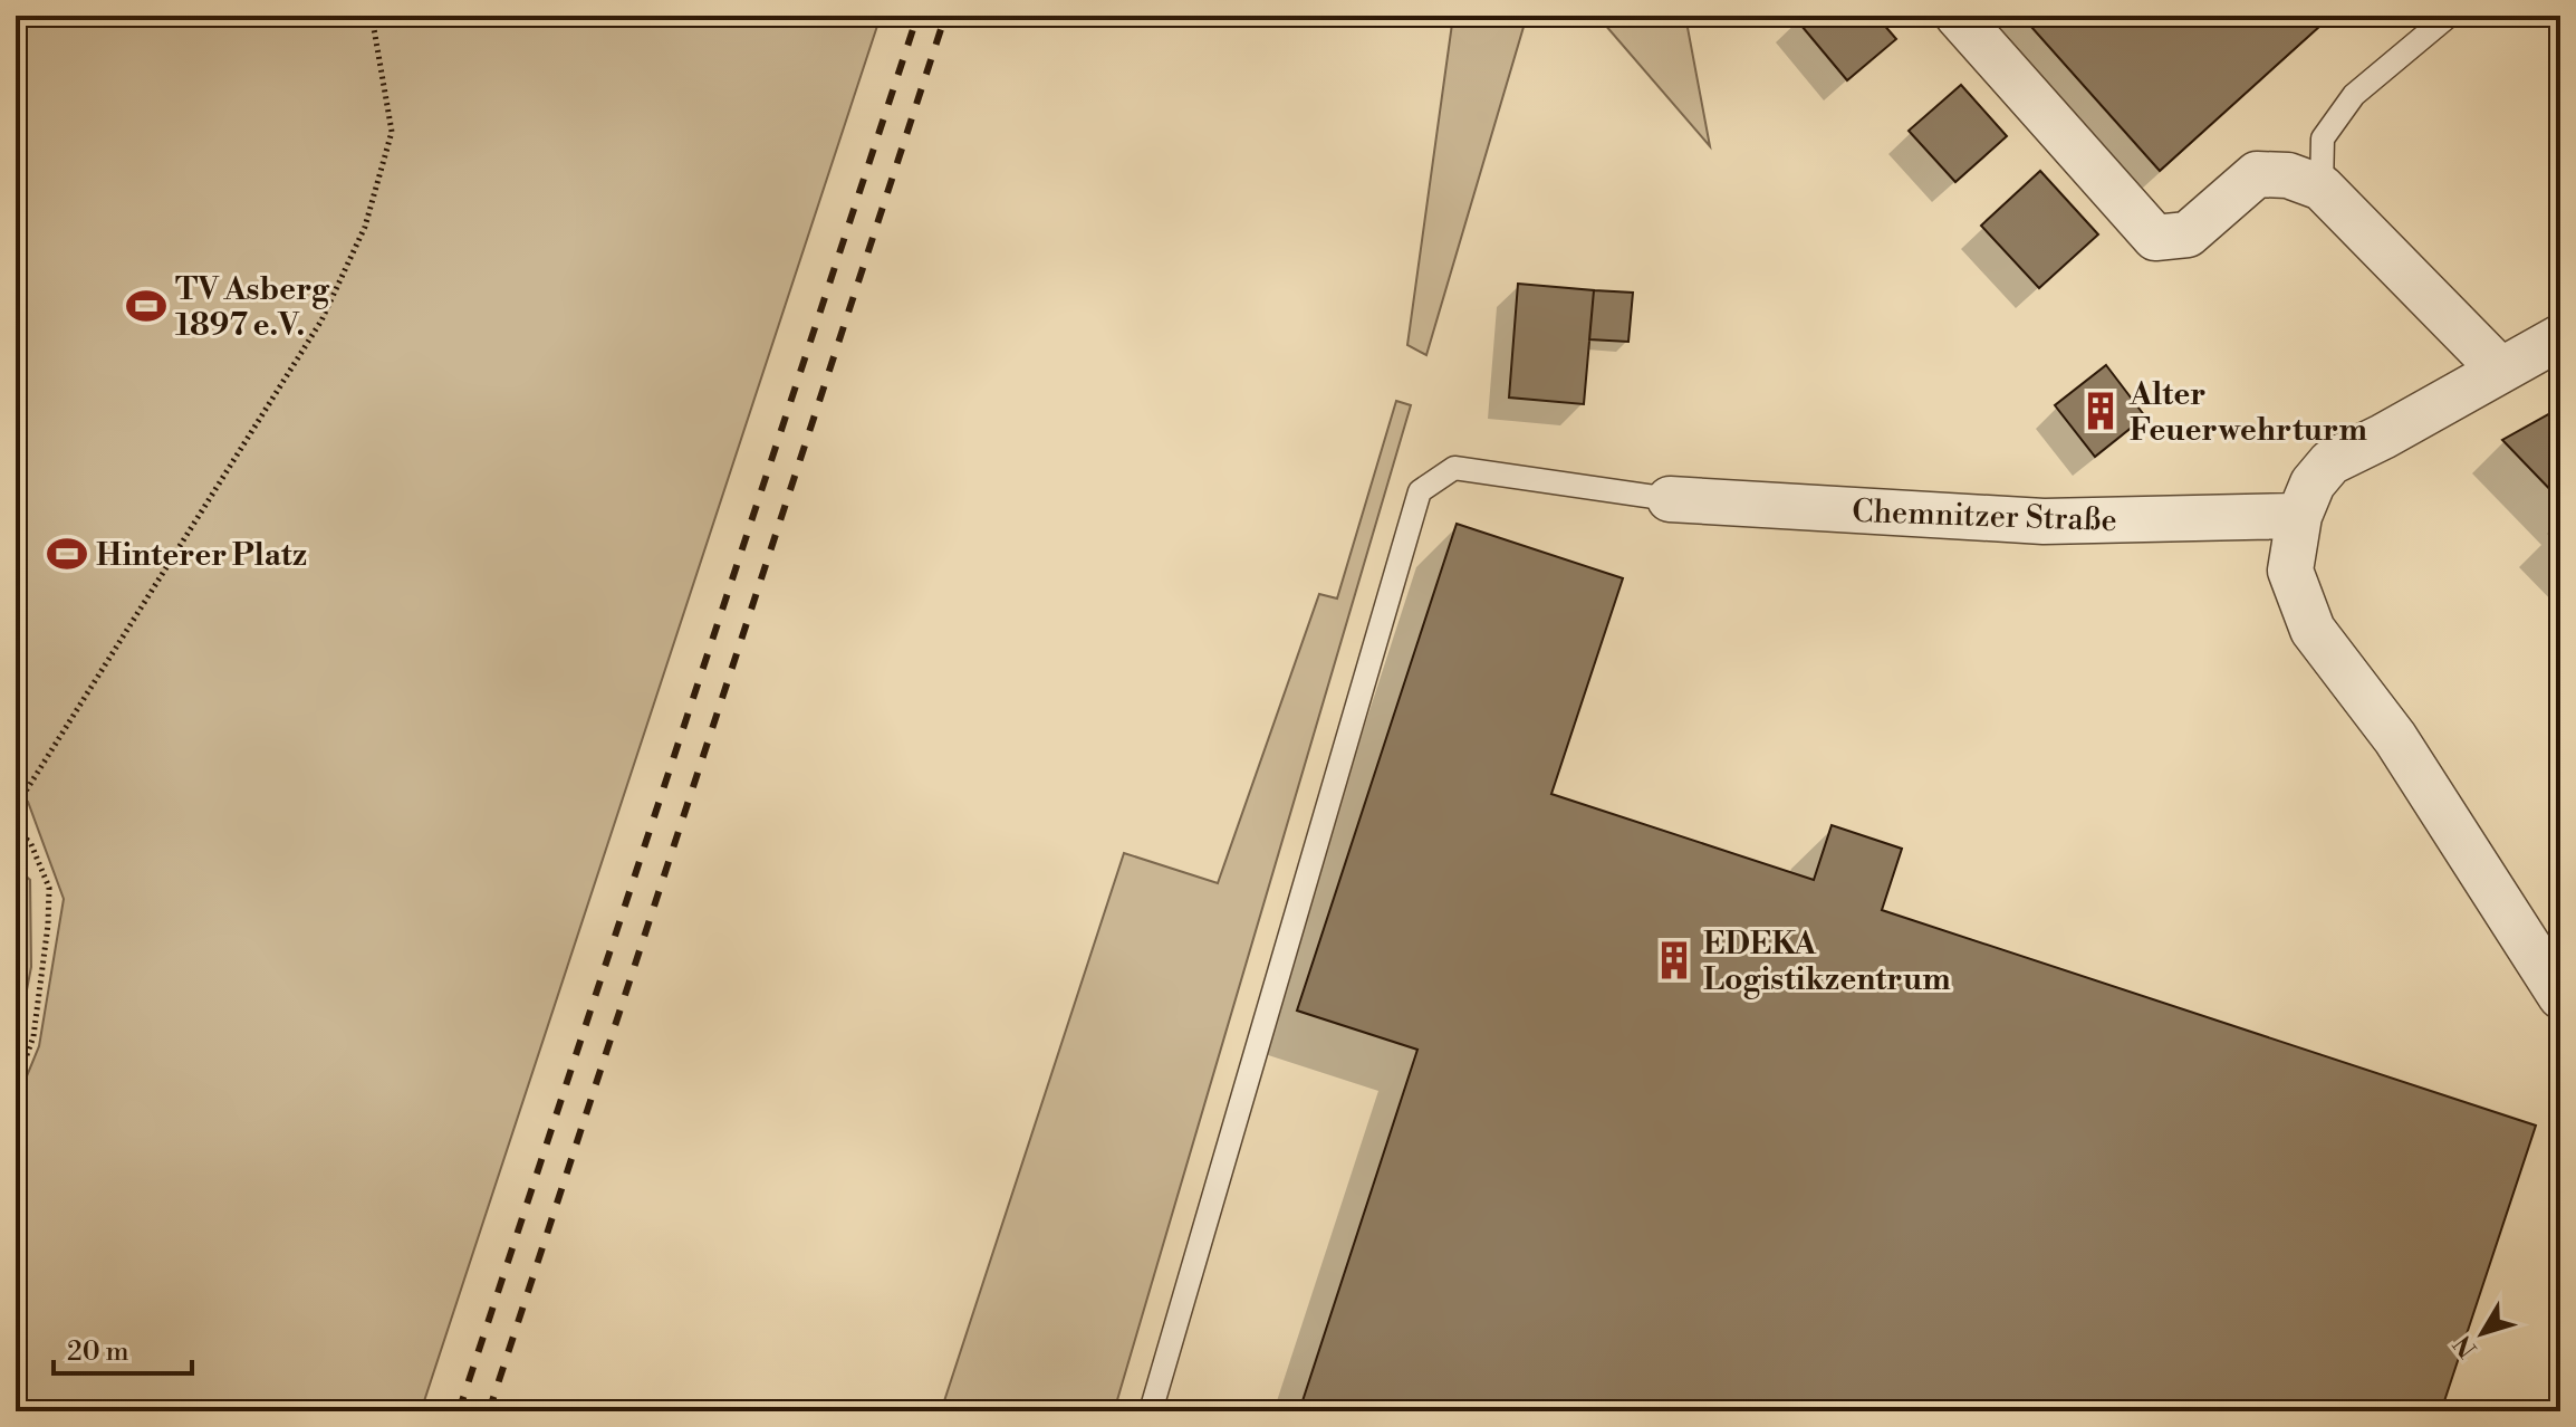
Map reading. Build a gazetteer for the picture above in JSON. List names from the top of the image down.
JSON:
{
  "streets": {
    "street": ["Chemnitzer Straße"]
  },
  "places": {
    "sports": ["TV Asberg 1897 e.V.", "Hinterer Platz"],
    "building": ["Alter Feuerwehrturm", "EDEKA Logistikzentrum"]
  },
  "scale_bar": "20 m",
  "north": "bottom left"
}
